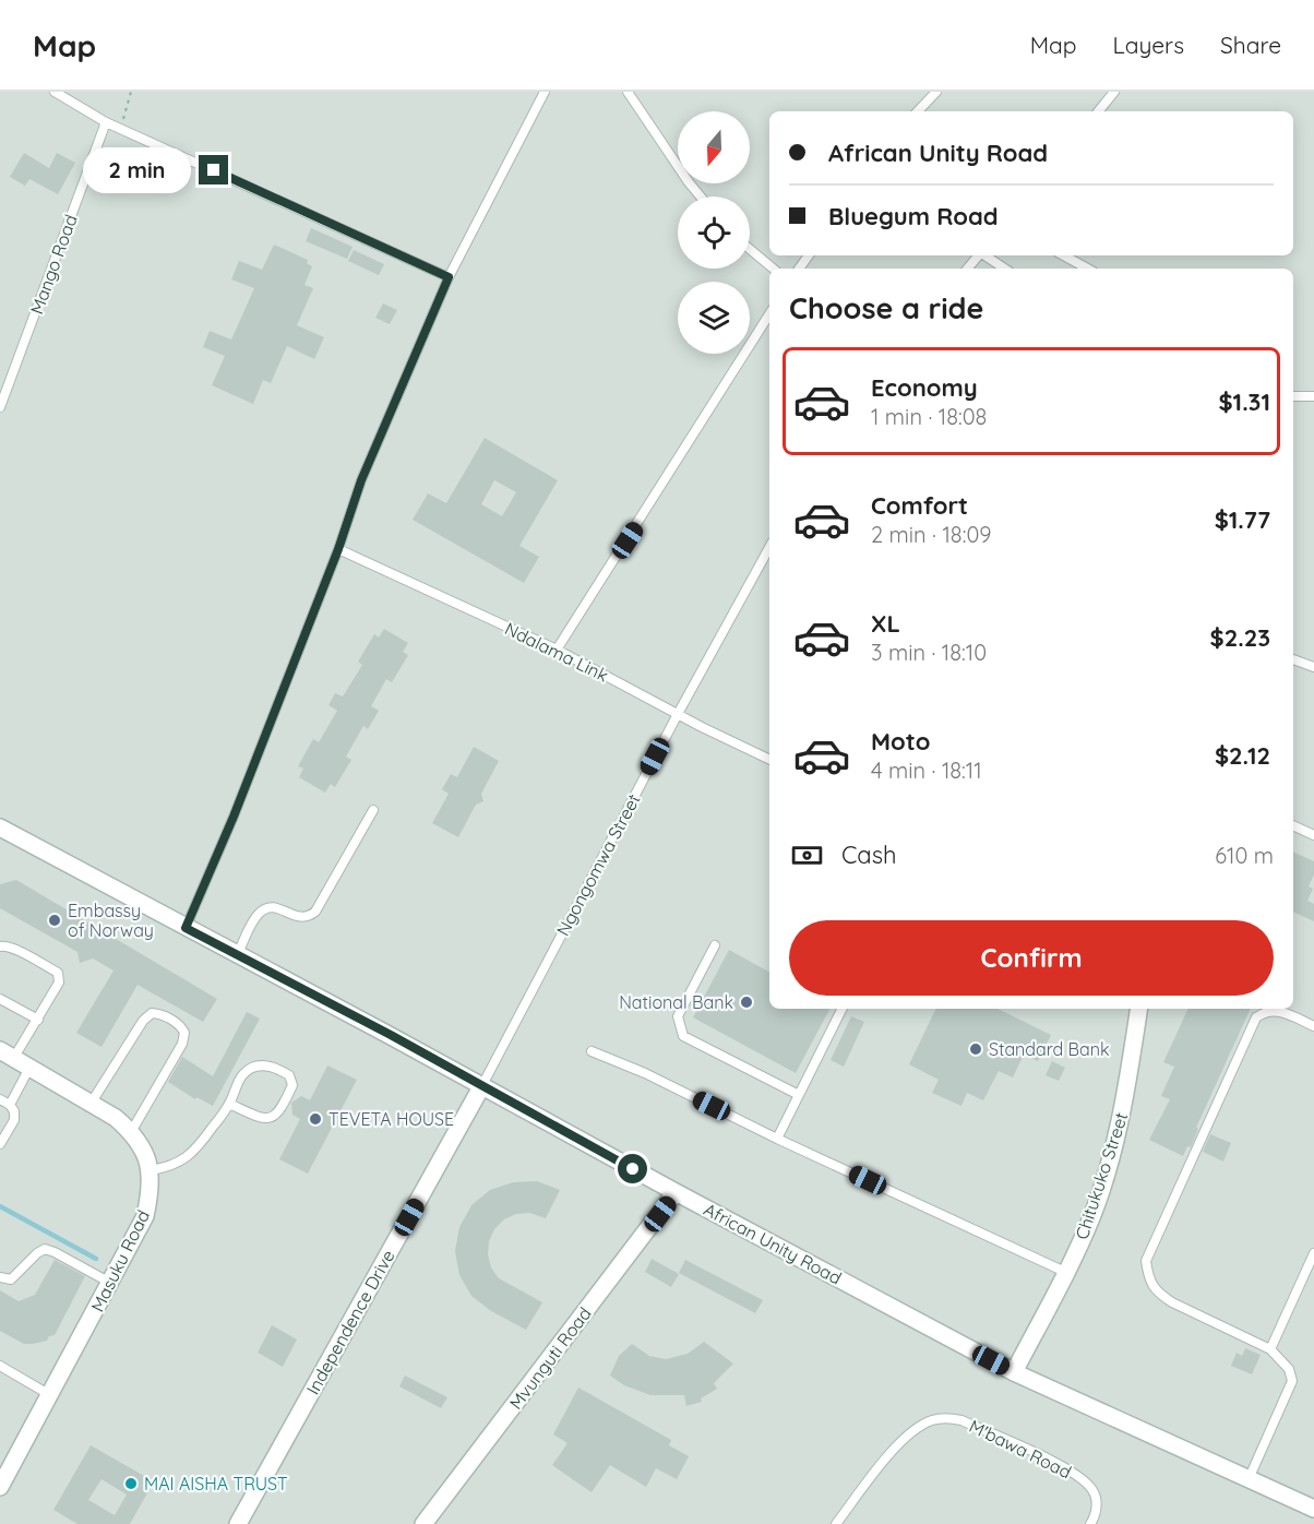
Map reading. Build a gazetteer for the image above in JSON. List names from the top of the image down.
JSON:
{
  "streets": {
    "street": [
      "Chitukuko Street",
      "African Unity Road",
      "Masuku Road",
      "Independence Drive",
      "Mvunguti Road"
    ],
    "lane": [
      "Mango Road",
      "Ndalama Link",
      "Ngongomwa Street",
      "M'bawa Road"
    ]
  },
  "crossings": [
    ["Ndalama Link", "Ngongomwa Street"],
    ["Ngongomwa Street", "African Unity Road"],
    ["Ngongomwa Street", "Independence Drive"],
    ["Chitukuko Street", "African Unity Road"],
    ["African Unity Road", "Independence Drive"],
    ["African Unity Road", "Mvunguti Road"]
  ],
  "places": [
    "Embassy of Norway",
    "National Bank",
    "Standard Bank",
    "TEVETA HOUSE",
    "MAI AISHA TRUST"
  ],
  "north": "bottom",
  "page": {
    "header": "Map",
    "nav": ["Map", "Layers", "Share"],
    "banner": ["African Unity Road", "Bluegum Road"],
    "bubble": "2 min",
    "heading": "Choose a ride",
    "list": [
      {
        "name": "Economy",
        "note": "1 min · 18:08",
        "value": "$1.31"
      },
      {
        "name": "Comfort",
        "note": "2 min · 18:09",
        "value": "$1.77"
      },
      {
        "name": "XL",
        "note": "3 min · 18:10",
        "value": "$2.23"
      },
      {
        "name": "Moto",
        "note": "4 min · 18:11",
        "value": "$2.12"
      }
    ],
    "pay": ["Cash", "610 m"],
    "buttons": "Confirm"
  }
}
